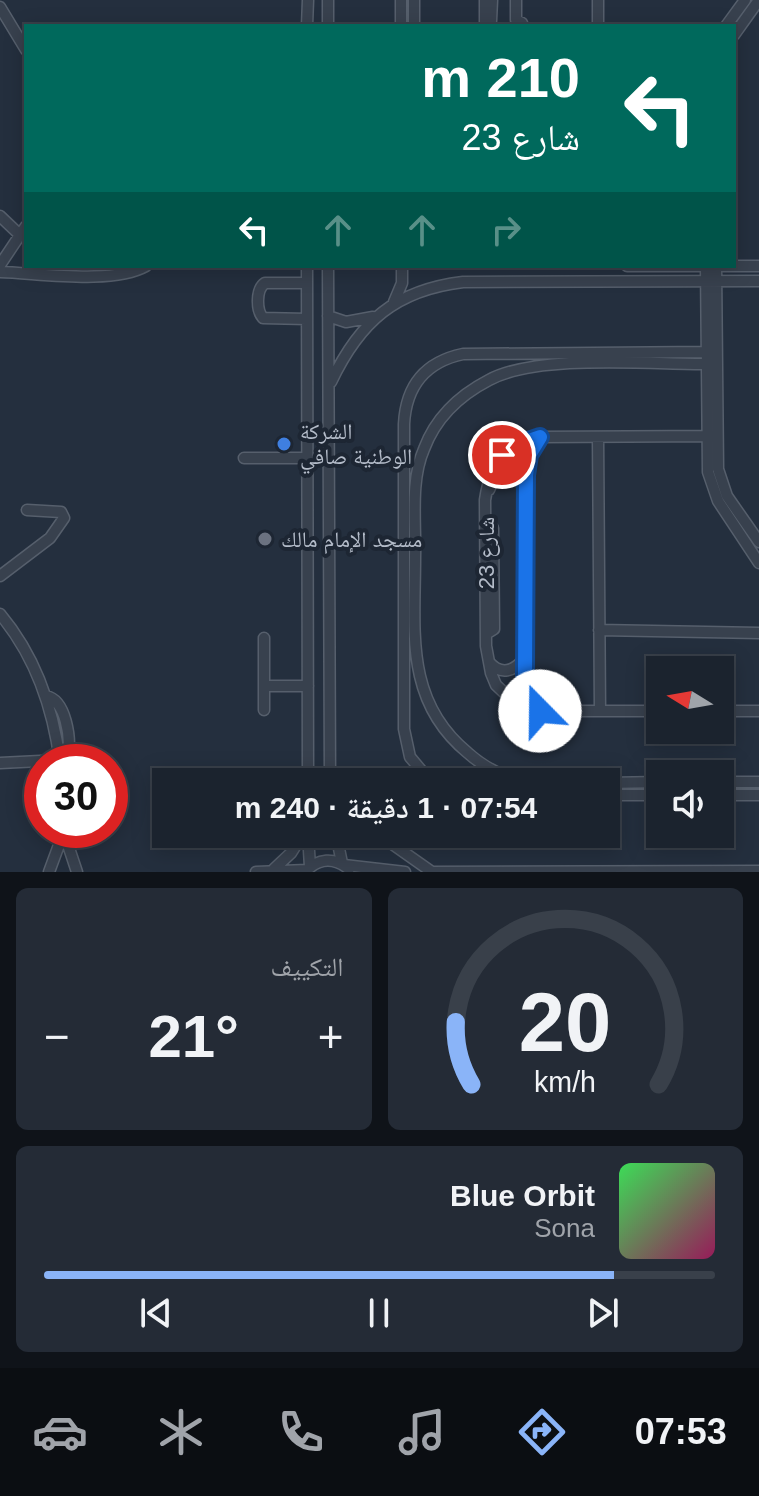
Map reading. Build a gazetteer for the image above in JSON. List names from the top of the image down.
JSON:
{
  "streets": {
    "street": ["شارع 23"]
  },
  "places": ["الشركة الوطنية صافي", "مسجد الإمام مالك"],
  "north": "left",
  "page": {
    "turn": ["210 m", "شارع 23"],
    "limit": "30",
    "trip": "07:54 · 1 دقيقة · 240 m",
    "tile": "التكييف",
    "heat": ["−", "21°", "+"],
    "song": ["Blue Orbit", "Sona"],
    "tabs": "07:53",
    "gauge": ["20", "km/h"]
  }
}
